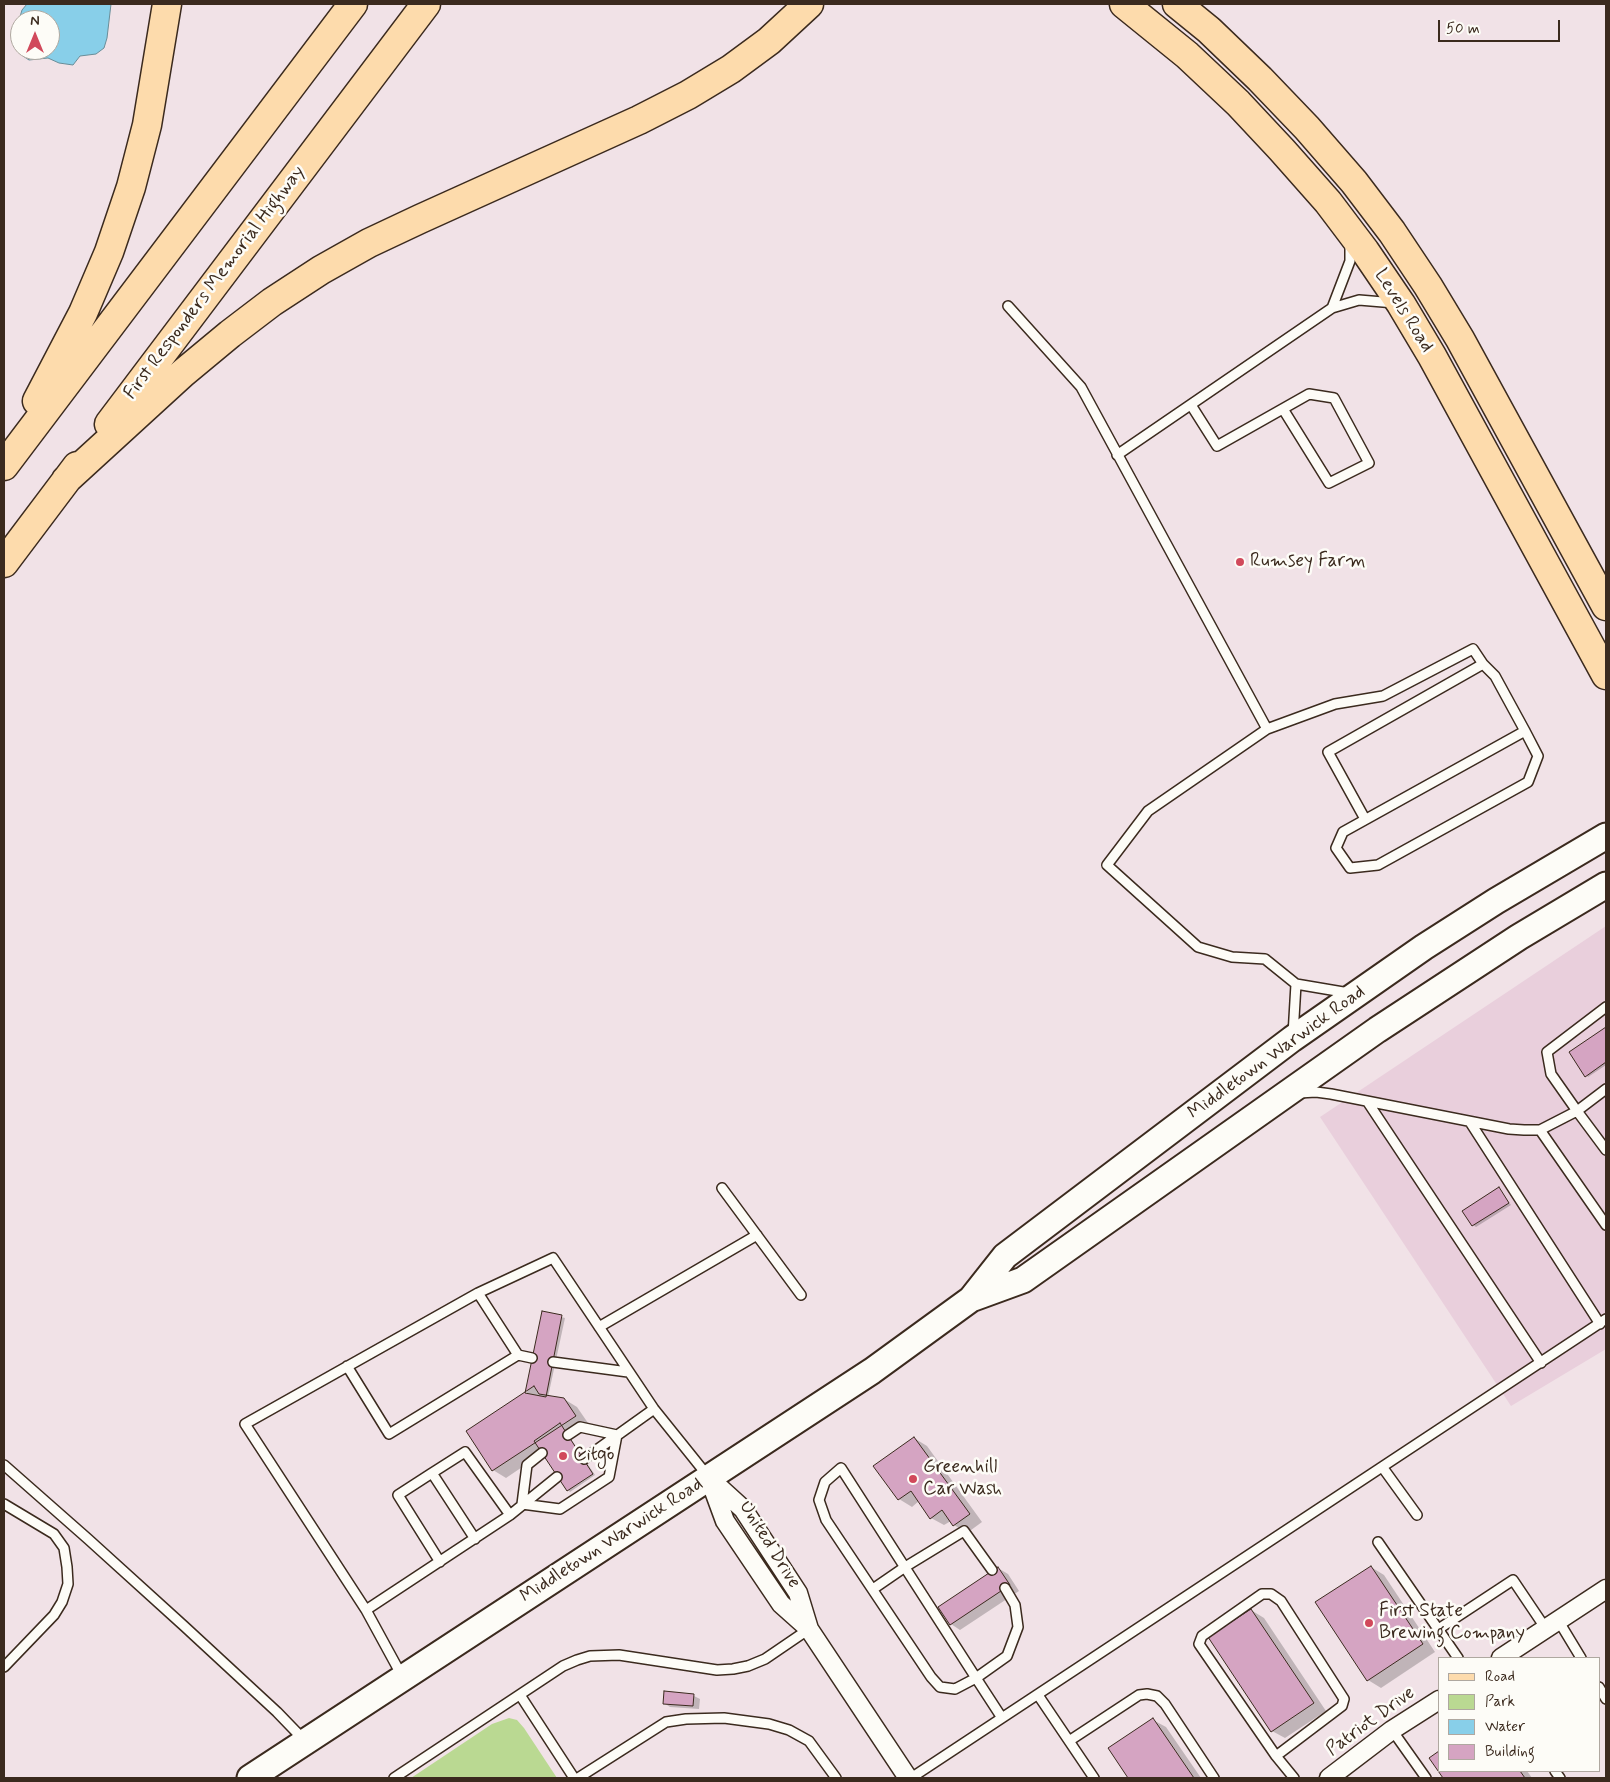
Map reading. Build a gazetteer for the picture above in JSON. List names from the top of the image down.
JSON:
{
  "streets": {
    "main road": ["First Responders Memorial Highway", "Levels Road"],
    "street": ["Middletown Warwick Road", "United Drive", "Patriot Drive"]
  },
  "crossings": [
    ["Middletown Warwick Road", "United Drive"]
  ],
  "places": [
    "Rumsey Farm",
    "Citgo",
    "Greenhill Car Wash",
    "First State Brewing Company"
  ],
  "legend": [
    "Road",
    "Park",
    "Water",
    "Building"
  ],
  "scale_bar": "50 m",
  "north": "top"
}
